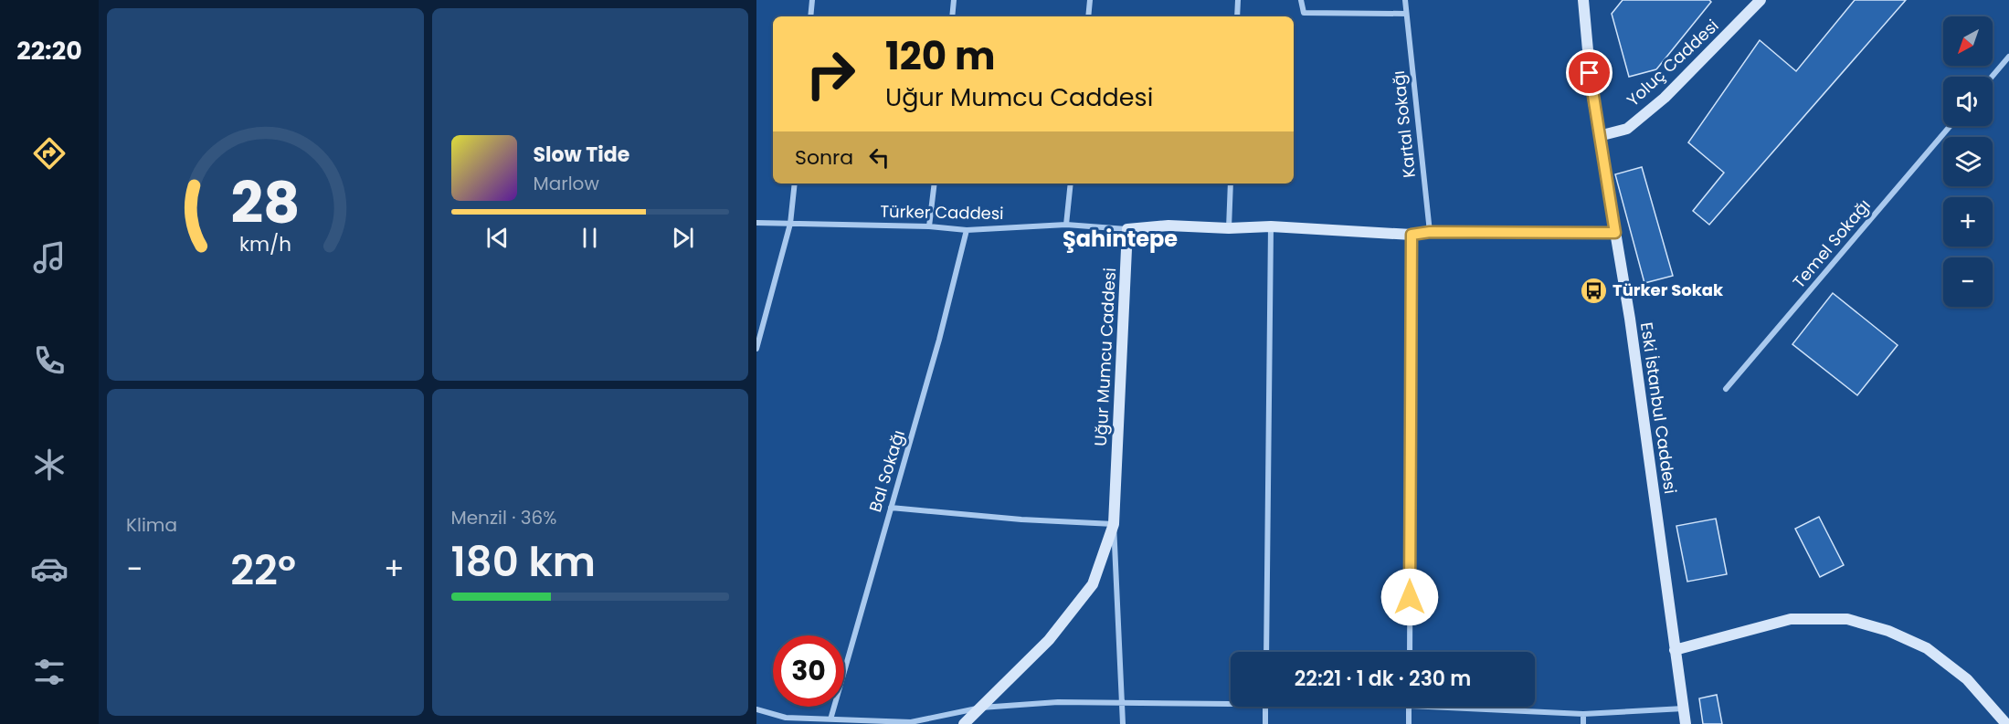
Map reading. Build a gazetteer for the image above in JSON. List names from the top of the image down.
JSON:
{
  "streets": {
    "street": [
      "Yoluç Caddesi",
      "Kartal Sokağı",
      "Türker Caddesi",
      "Temel Sokağı",
      "Uğur Mumcu Caddesi",
      "Eski İstanbul Caddesi",
      "Bal Sokağı"
    ]
  },
  "crossings": [
    ["Yoluç Caddesi", "Eski İstanbul Caddesi"],
    ["Türker Caddesi", "Uğur Mumcu Caddesi"],
    ["Türker Caddesi", "Bal Sokağı"]
  ],
  "districts": ["Şahintepe"],
  "places": {
    "bus stop": ["Türker Sokak"]
  },
  "north": "bottom left",
  "page": {
    "tabs": "22:20",
    "map_buttons": ["+", "−"],
    "turn": ["120 m", "Uğur Mumcu Caddesi"],
    "then": "Sonra",
    "song": ["Slow Tide", "Marlow"],
    "tile": [
      "Klima",
      ["Menzil · 36%", "180 km"]
    ],
    "heat": ["−", "22°", "+"],
    "limit": "30",
    "trip": "22:21 · 1 dk · 230 m",
    "gauge": ["28", "km/h"]
  }
}
